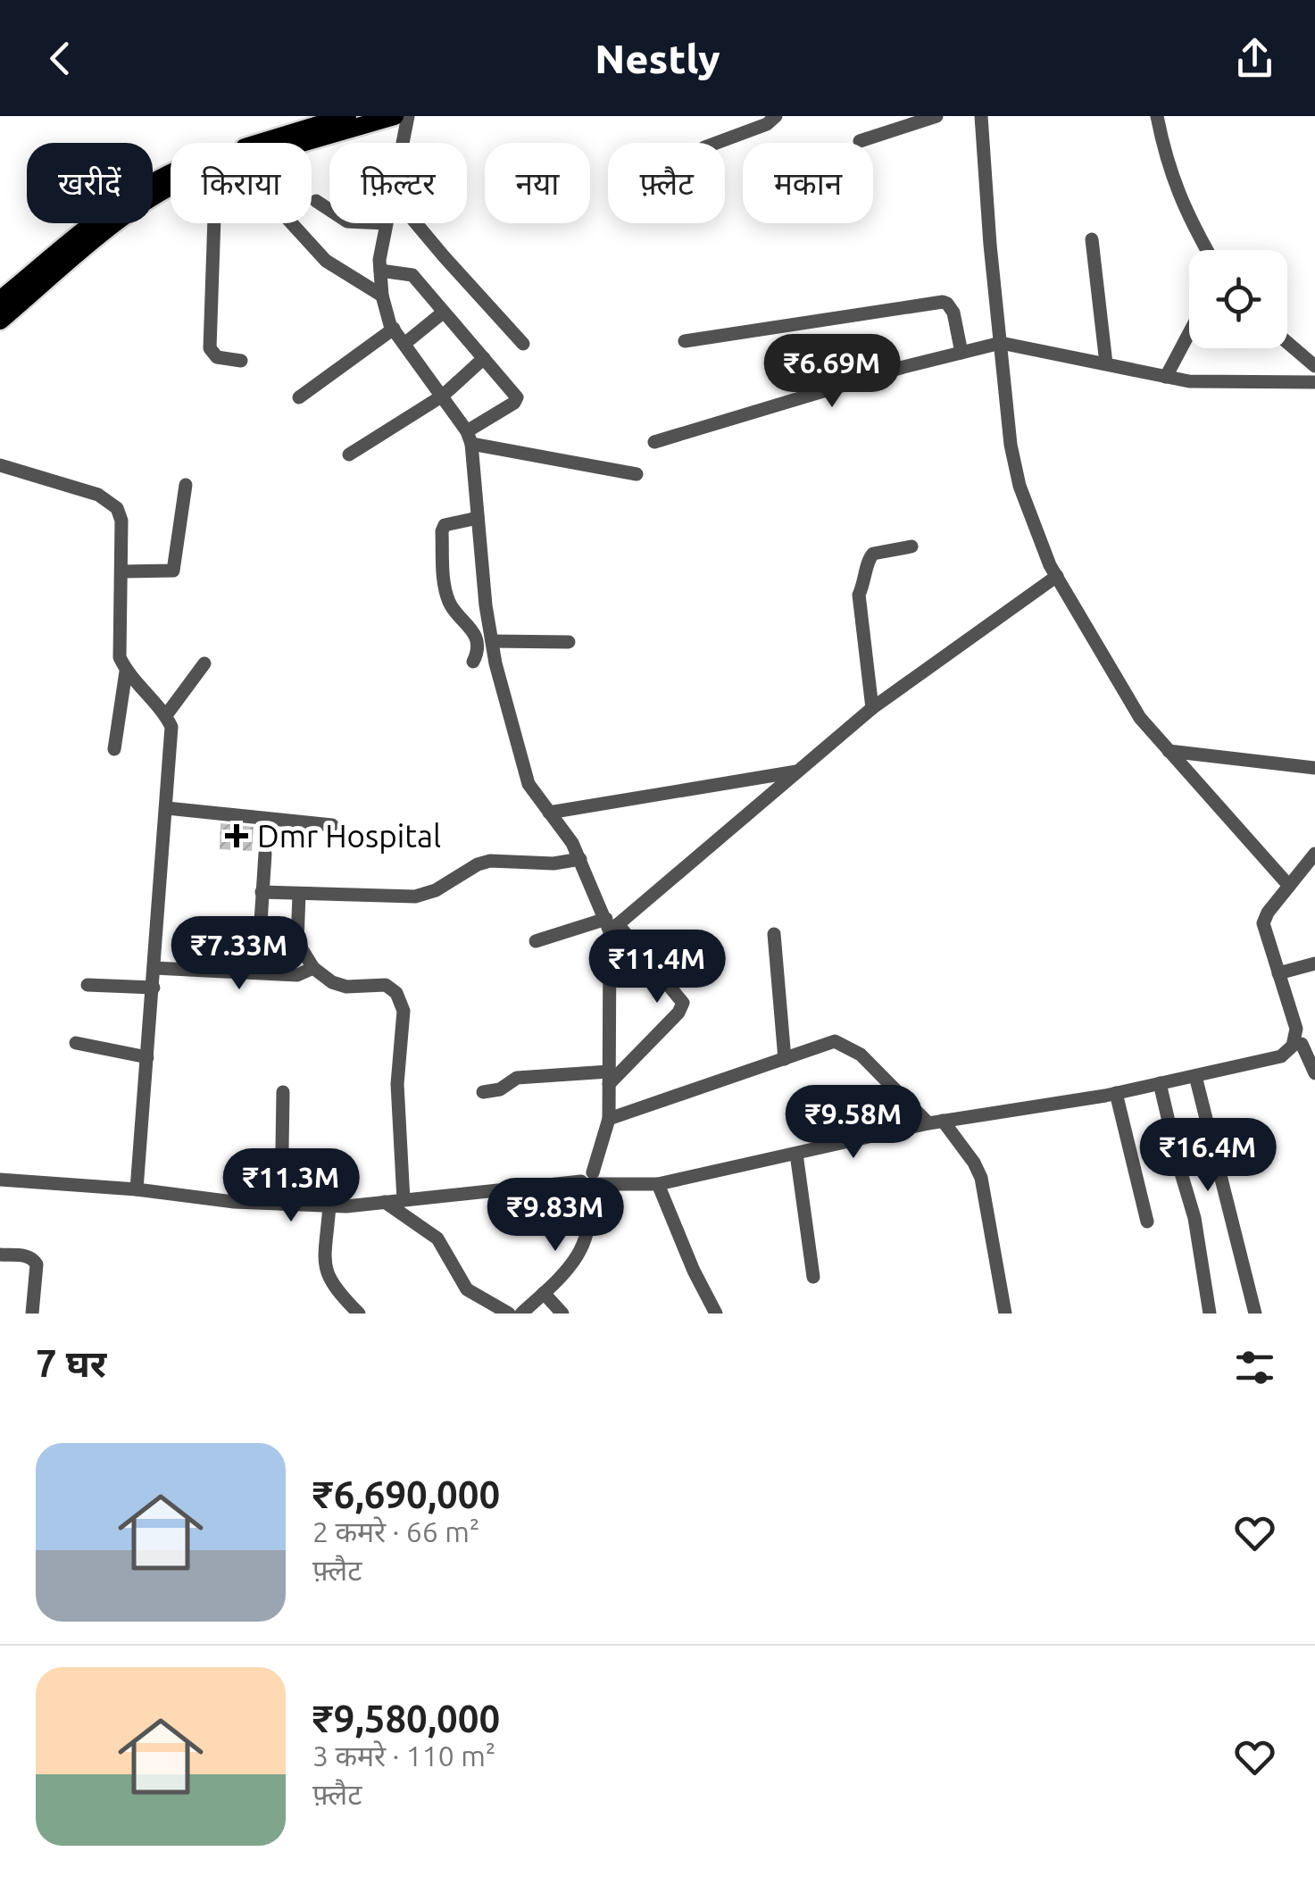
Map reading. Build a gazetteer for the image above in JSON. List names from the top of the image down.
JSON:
{
  "places": {
    "health": ["Dmr Hospital"]
  },
  "page": {
    "header": "Nestly",
    "chip": [
      "खरीदें",
      "किराया",
      "फ़िल्टर",
      "नया",
      "फ़्लैट",
      "मकान"
    ],
    "price": [
      "₹6.69M",
      "₹7.33M",
      "₹11.4M",
      "₹9.58M",
      "₹16.4M",
      "₹11.3M",
      "₹9.83M"
    ],
    "heading": "7 घर",
    "list": [
      {
        "name": "₹6,690,000",
        "note": "2 कमरे · 66 m² · फ़्लैट"
      },
      {
        "name": "₹9,580,000",
        "note": "3 कमरे · 110 m² · फ़्लैट"
      }
    ]
  }
}
